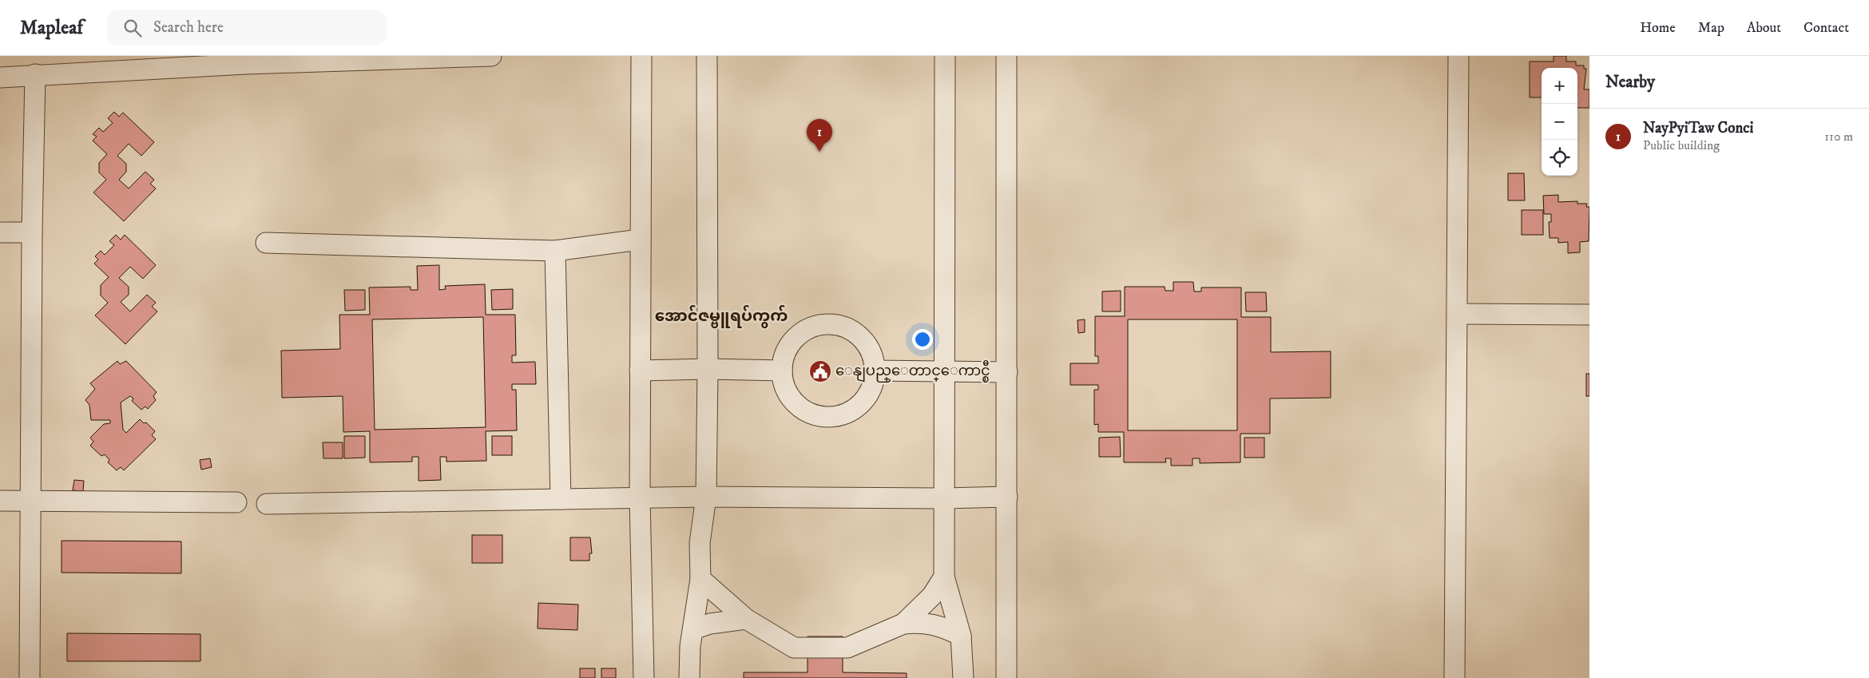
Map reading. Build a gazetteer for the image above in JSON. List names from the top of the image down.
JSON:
{
  "districts": ["အောင်ဇမ္ဗူရပ်ကွက်"],
  "places": {
    "public building": ["ေနျပည္ေတာင္ေကာင္စီ"]
  },
  "page": {
    "header": "Mapleaf",
    "search": "Search here",
    "nav": [
      "Home",
      "Map",
      "About",
      "Contact"
    ],
    "heading": "Nearby",
    "map_buttons": ["+", "−"],
    "list": [
      {
        "mark": "1",
        "name": "NayPyiTaw Conci",
        "note": "Public building",
        "value": "110 m"
      }
    ],
    "pins": "1"
  }
}
